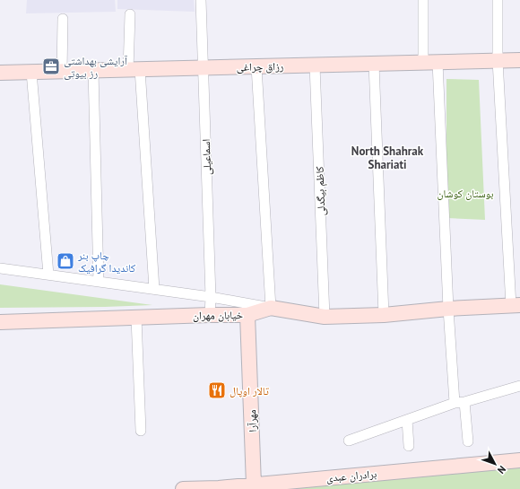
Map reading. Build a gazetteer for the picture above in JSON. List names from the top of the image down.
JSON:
{
  "streets": {
    "main road": [
      "رزاق چراغی",
      "خیابان مهران",
      "مهرآرا",
      "برادران عبدی"
    ],
    "street": ["اسماعیلی", "کاظم بیگدلی"]
  },
  "crossings": [
    ["رزاق چراغی", "اسماعیلی"],
    ["رزاق چراغی", "کاظم بیگدلی"],
    ["اسماعیلی", "خیابان مهران"],
    ["کاظم بیگدلی", "خیابان مهران"],
    ["خیابان مهران", "مهرآرا"],
    ["مهرآرا", "برادران عبدی"]
  ],
  "districts": ["North Shahrak Shariati"],
  "parks": ["بوستان کوشان"],
  "places": {
    "office": ["آرایشی بهداشتی رز بیوتی"],
    "shop": ["چاپ بنر کاندیدا گرافیک"],
    "restaurant": ["تالار اوپال"]
  },
  "north": "bottom right"
}
